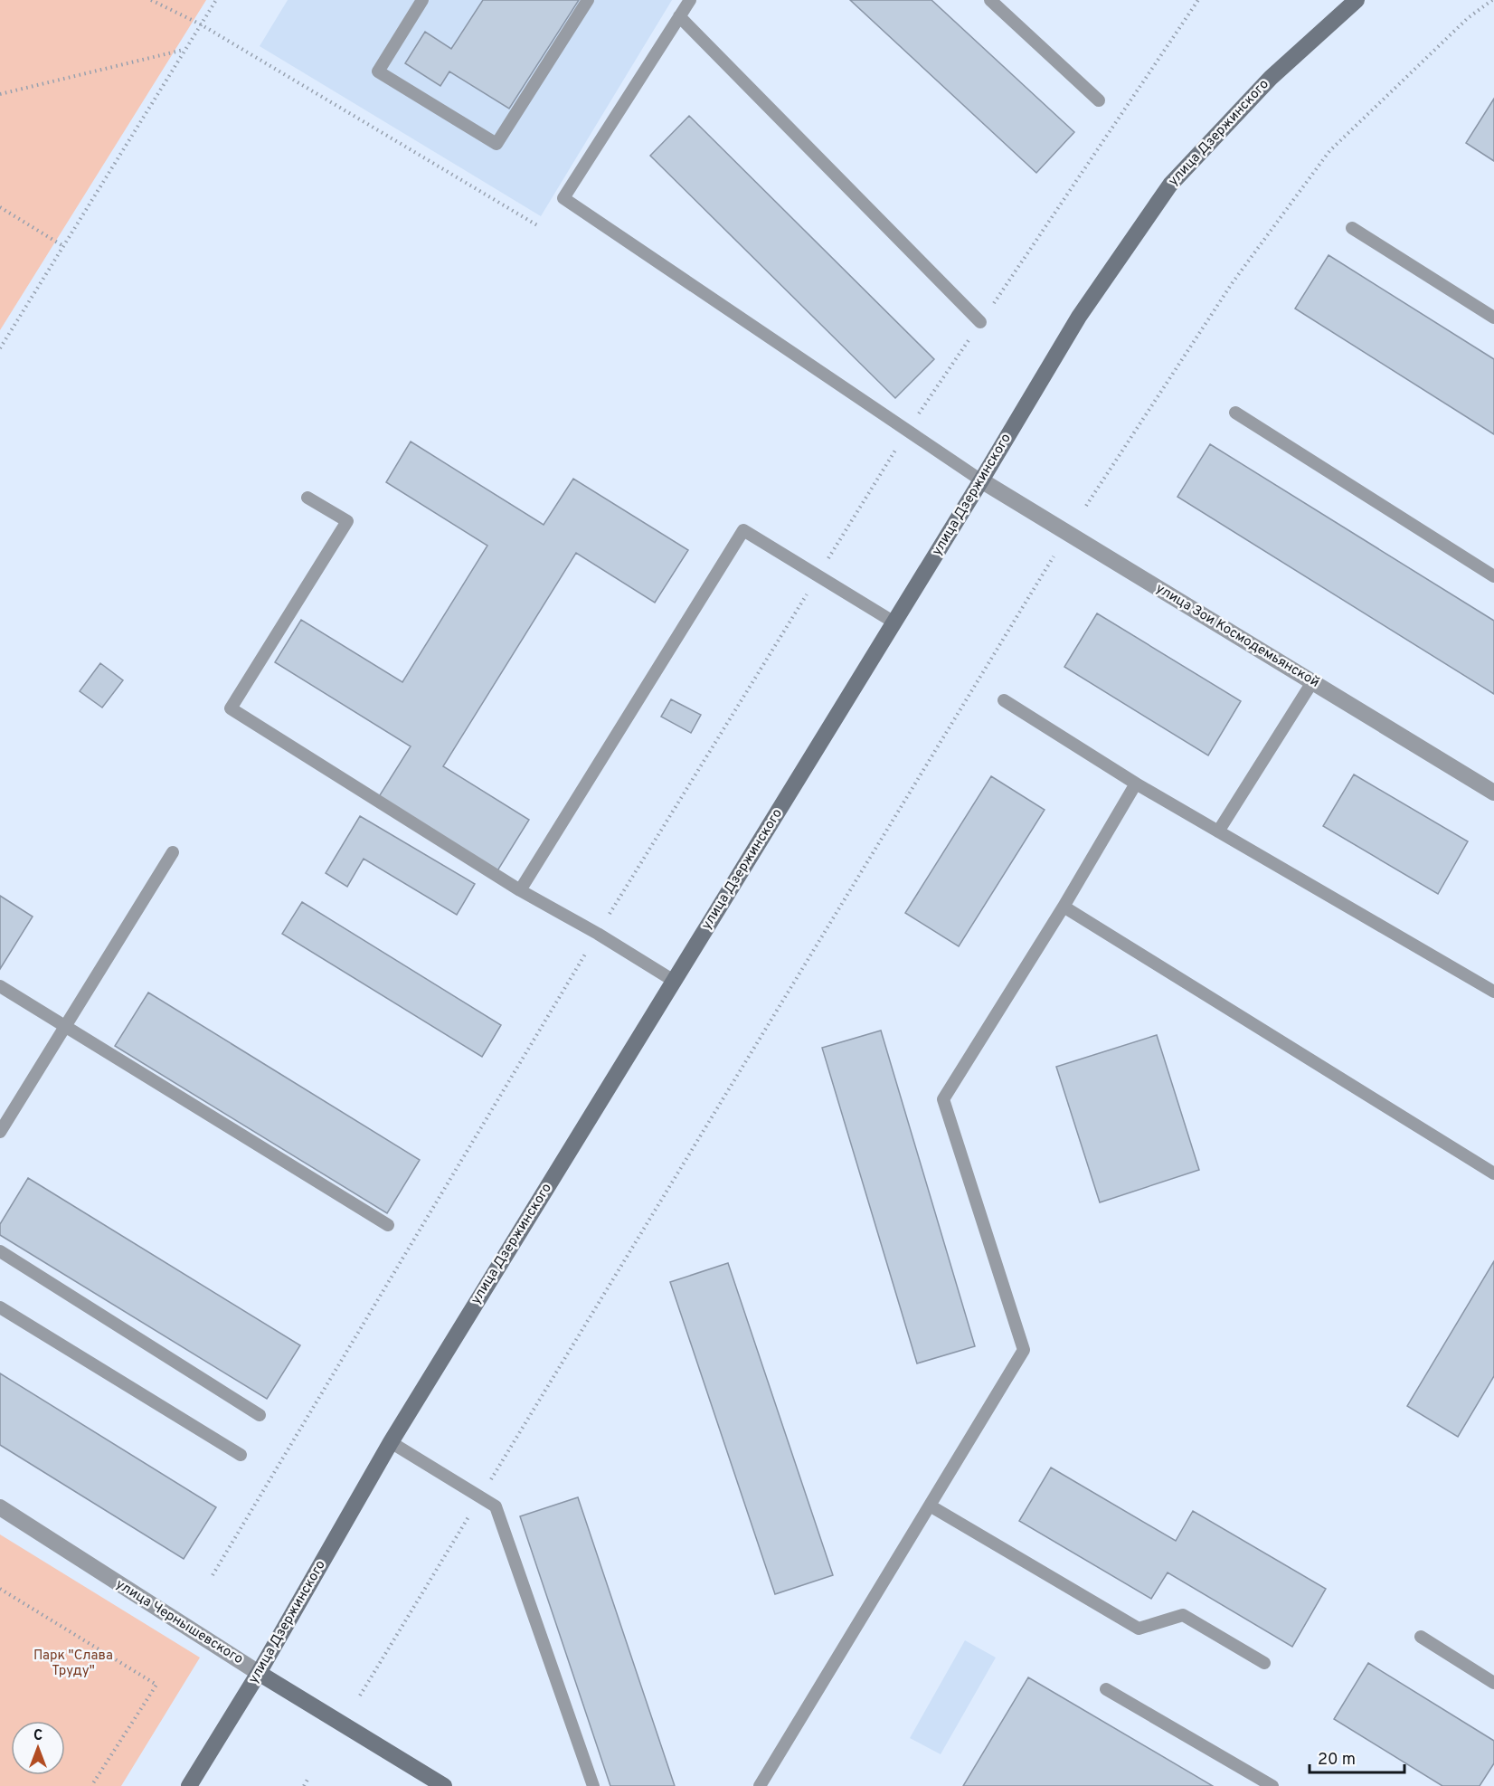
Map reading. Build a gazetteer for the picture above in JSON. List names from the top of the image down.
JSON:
{
  "streets": {
    "main road": ["улица Дзержинского", "улица Чернышевского"],
    "street": ["улица Зои Космодемьянской"]
  },
  "crossings": [
    ["улица Дзержинского", "улица Зои Космодемьянской"],
    ["улица Дзержинского", "улица Чернышевского"]
  ],
  "parks": ["Парк \"Слава Труду\""],
  "scale_bar": "20 m",
  "north": "top"
}
